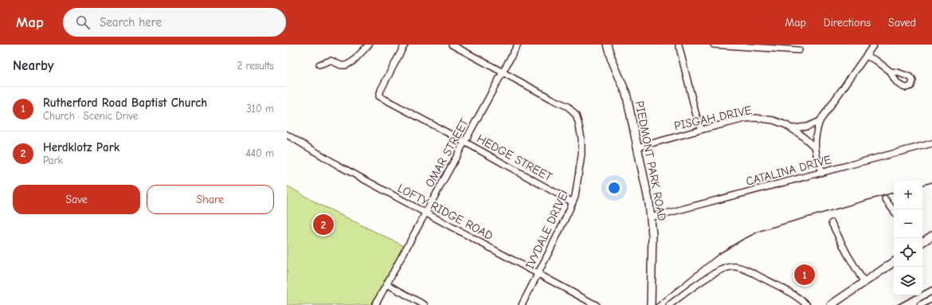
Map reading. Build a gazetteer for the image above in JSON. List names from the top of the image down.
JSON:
{
  "streets": {
    "street": [
      "PISGAH DRIVE",
      "OMAR STREET",
      "HEDGE STREET",
      "PIEDMONT PARK ROAD",
      "CATALINA DRIVE",
      "LOFTY RIDGE ROAD",
      "IVYDALE DRIVE"
    ]
  },
  "crossings": [
    ["PISGAH DRIVE", "PIEDMONT PARK ROAD"],
    ["OMAR STREET", "HEDGE STREET"],
    ["OMAR STREET", "LOFTY RIDGE ROAD"],
    ["OMAR STREET", "IVYDALE DRIVE"],
    ["HEDGE STREET", "IVYDALE DRIVE"],
    ["PIEDMONT PARK ROAD", "CATALINA DRIVE"],
    ["LOFTY RIDGE ROAD", "IVYDALE DRIVE"]
  ],
  "page": {
    "header": "Map",
    "search": "Search here",
    "nav": ["Map", "Directions", "Saved"],
    "heading": ["Nearby", "2 results"],
    "list": [
      {
        "mark": "1",
        "name": "Rutherford Road Baptist Church",
        "note": "Church · Scenic Drive",
        "value": "310 m"
      },
      {
        "mark": "2",
        "name": "Herdklotz Park",
        "note": "Park",
        "value": "440 m"
      }
    ],
    "buttons": ["Save", "Share"],
    "map_buttons": ["+", "−"],
    "pins": ["2", "1"]
  }
}
